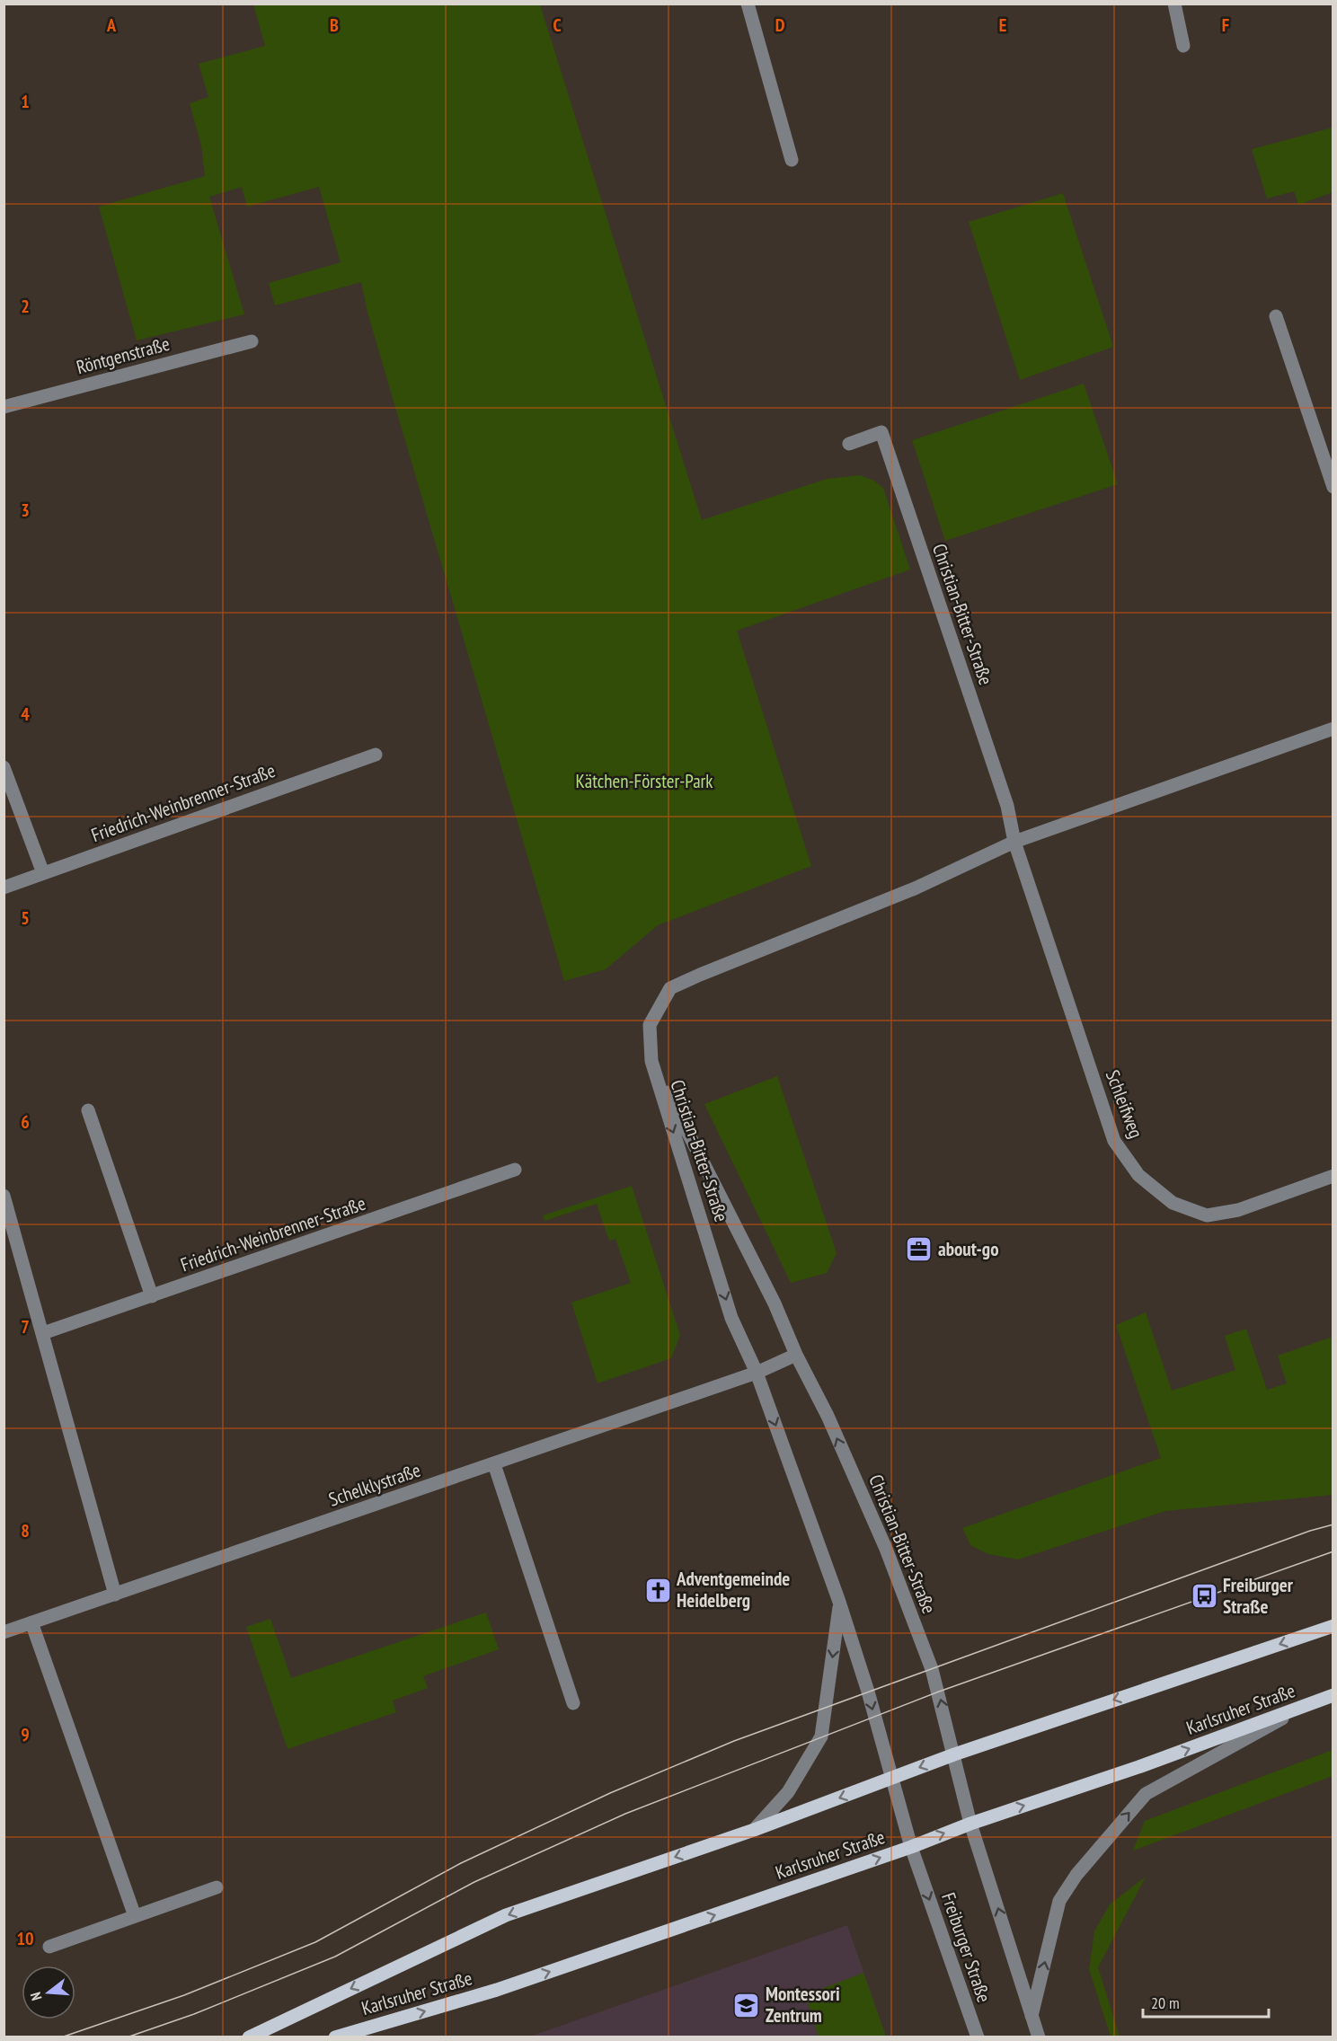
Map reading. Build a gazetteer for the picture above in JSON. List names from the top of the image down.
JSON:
{
  "streets": {
    "main road": ["Karlsruher Straße"],
    "street": [
      "Röntgenstraße",
      "Christian-Bitter-Straße",
      "Friedrich-Weinbrenner-Straße",
      "Schleifweg",
      "Schelklystraße",
      "Freiburger Straße"
    ]
  },
  "crossings": [
    ["Christian-Bitter-Straße", "Schleifweg"],
    ["Christian-Bitter-Straße", "Schelklystraße"],
    ["Christian-Bitter-Straße", "Karlsruher Straße"],
    ["Christian-Bitter-Straße", "Freiburger Straße"],
    ["Karlsruher Straße", "Freiburger Straße"]
  ],
  "parks": ["Kätchen-Förster-Park"],
  "places": {
    "office": ["about-go"],
    "church": ["Adventgemeinde Heidelberg"],
    "bus stop": ["Freiburger Straße"],
    "school or university": ["Montessori Zentrum"]
  },
  "scale_bar": "20 m",
  "north": "left",
  "grid": {
    "columns": [
      "A",
      "B",
      "C",
      "D",
      "E",
      "F"
    ],
    "rows": [
      "1",
      "2",
      "3",
      "4",
      "5",
      "6",
      "7",
      "8",
      "9",
      "10"
    ]
  }
}
